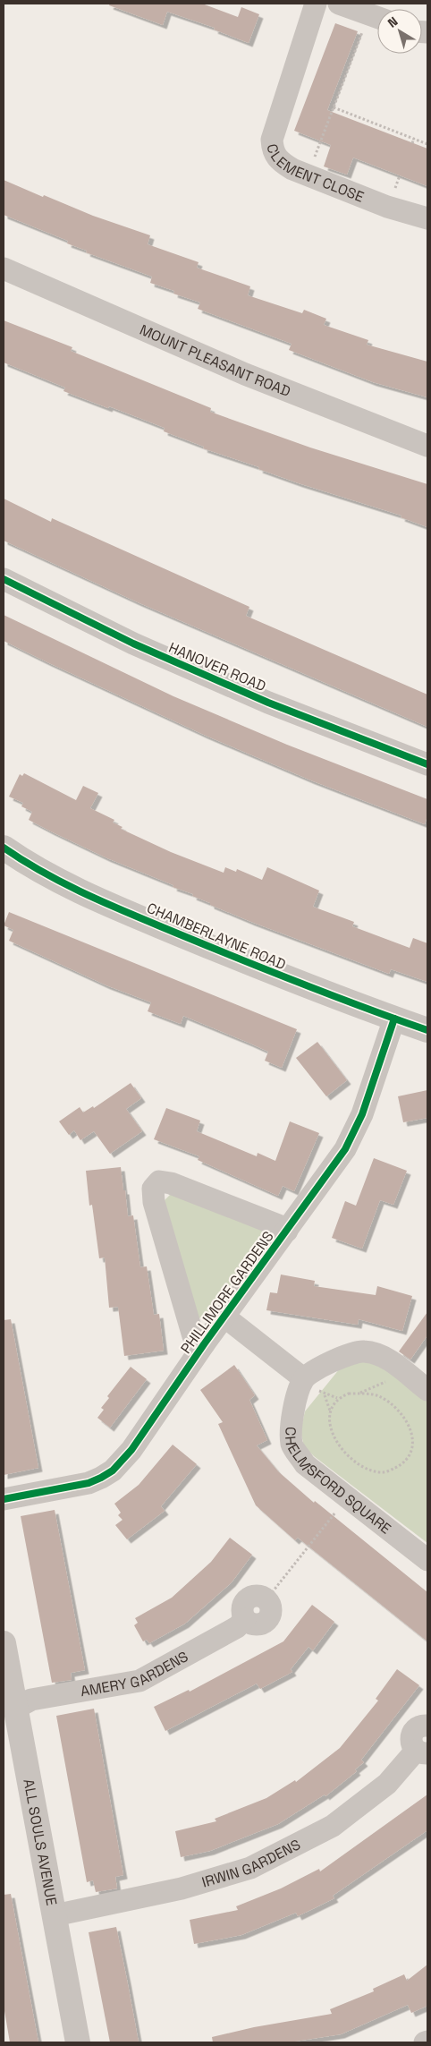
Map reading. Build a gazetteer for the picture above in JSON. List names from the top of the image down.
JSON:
{
  "streets": {
    "street": [
      "CLEMENT CLOSE",
      "MOUNT PLEASANT ROAD",
      "HANOVER ROAD",
      "CHAMBERLAYNE ROAD",
      "PHILLIMORE GARDENS",
      "CHELMSFORD SQUARE",
      "AMERY GARDENS",
      "ALL SOULS AVENUE",
      "IRWIN GARDENS"
    ]
  },
  "crossings": [
    ["CHAMBERLAYNE ROAD", "PHILLIMORE GARDENS"],
    ["AMERY GARDENS", "ALL SOULS AVENUE"],
    ["ALL SOULS AVENUE", "IRWIN GARDENS"]
  ],
  "north": "top left"
}
